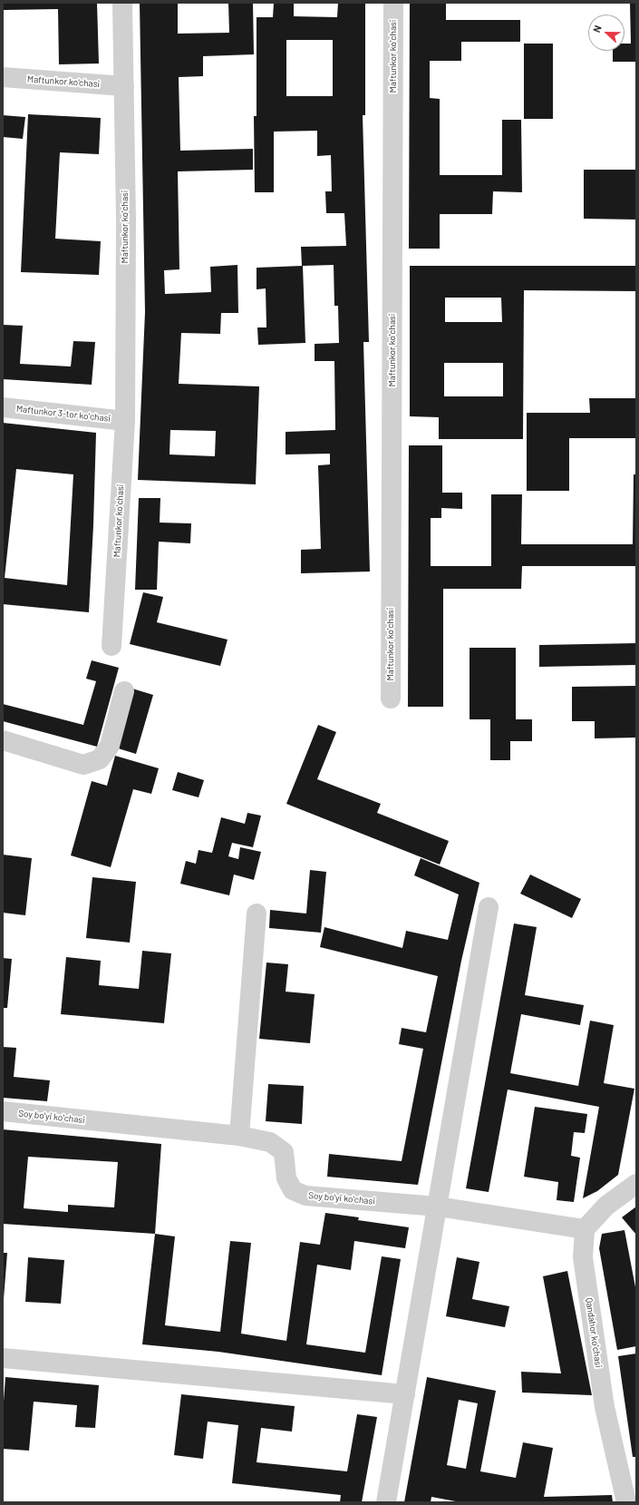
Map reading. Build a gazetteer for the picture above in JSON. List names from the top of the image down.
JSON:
{
  "streets": {
    "street": [
      "Maftunkor koʻchasi",
      "Maftunkor ko'chasi",
      "Maftunkor 3-tor koʼchasi",
      "Soy boʻyi koʻchasi",
      "Qandahor koʻchasi"
    ]
  },
  "crossings": [
    ["Maftunkor koʻchasi", "Maftunkor ko'chasi"],
    ["Maftunkor koʻchasi", "Maftunkor 3-tor koʼchasi"],
    ["Soy boʻyi koʻchasi", "Qandahor koʻchasi"]
  ],
  "north": "left"
}
